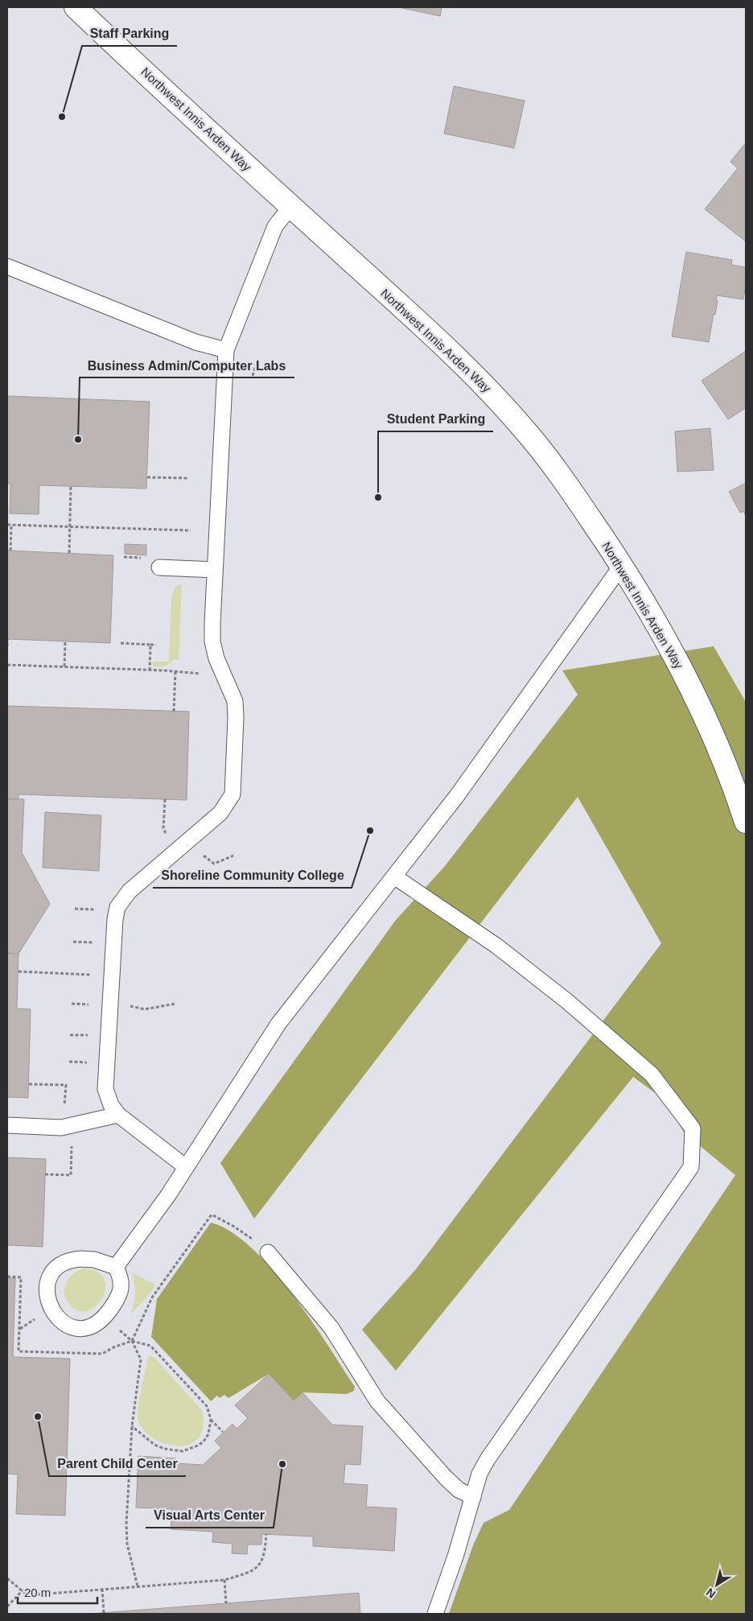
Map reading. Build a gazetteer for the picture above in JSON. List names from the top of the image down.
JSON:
{
  "streets": {
    "street": ["Northwest Innis Arden Way"]
  },
  "places": [
    "Staff Parking",
    "Business Admin/Computer Labs",
    "Student Parking",
    "Shoreline Community College",
    "Parent Child Center",
    "Visual Arts Center"
  ],
  "scale_bar": "20 m",
  "north": "bottom left"
}
